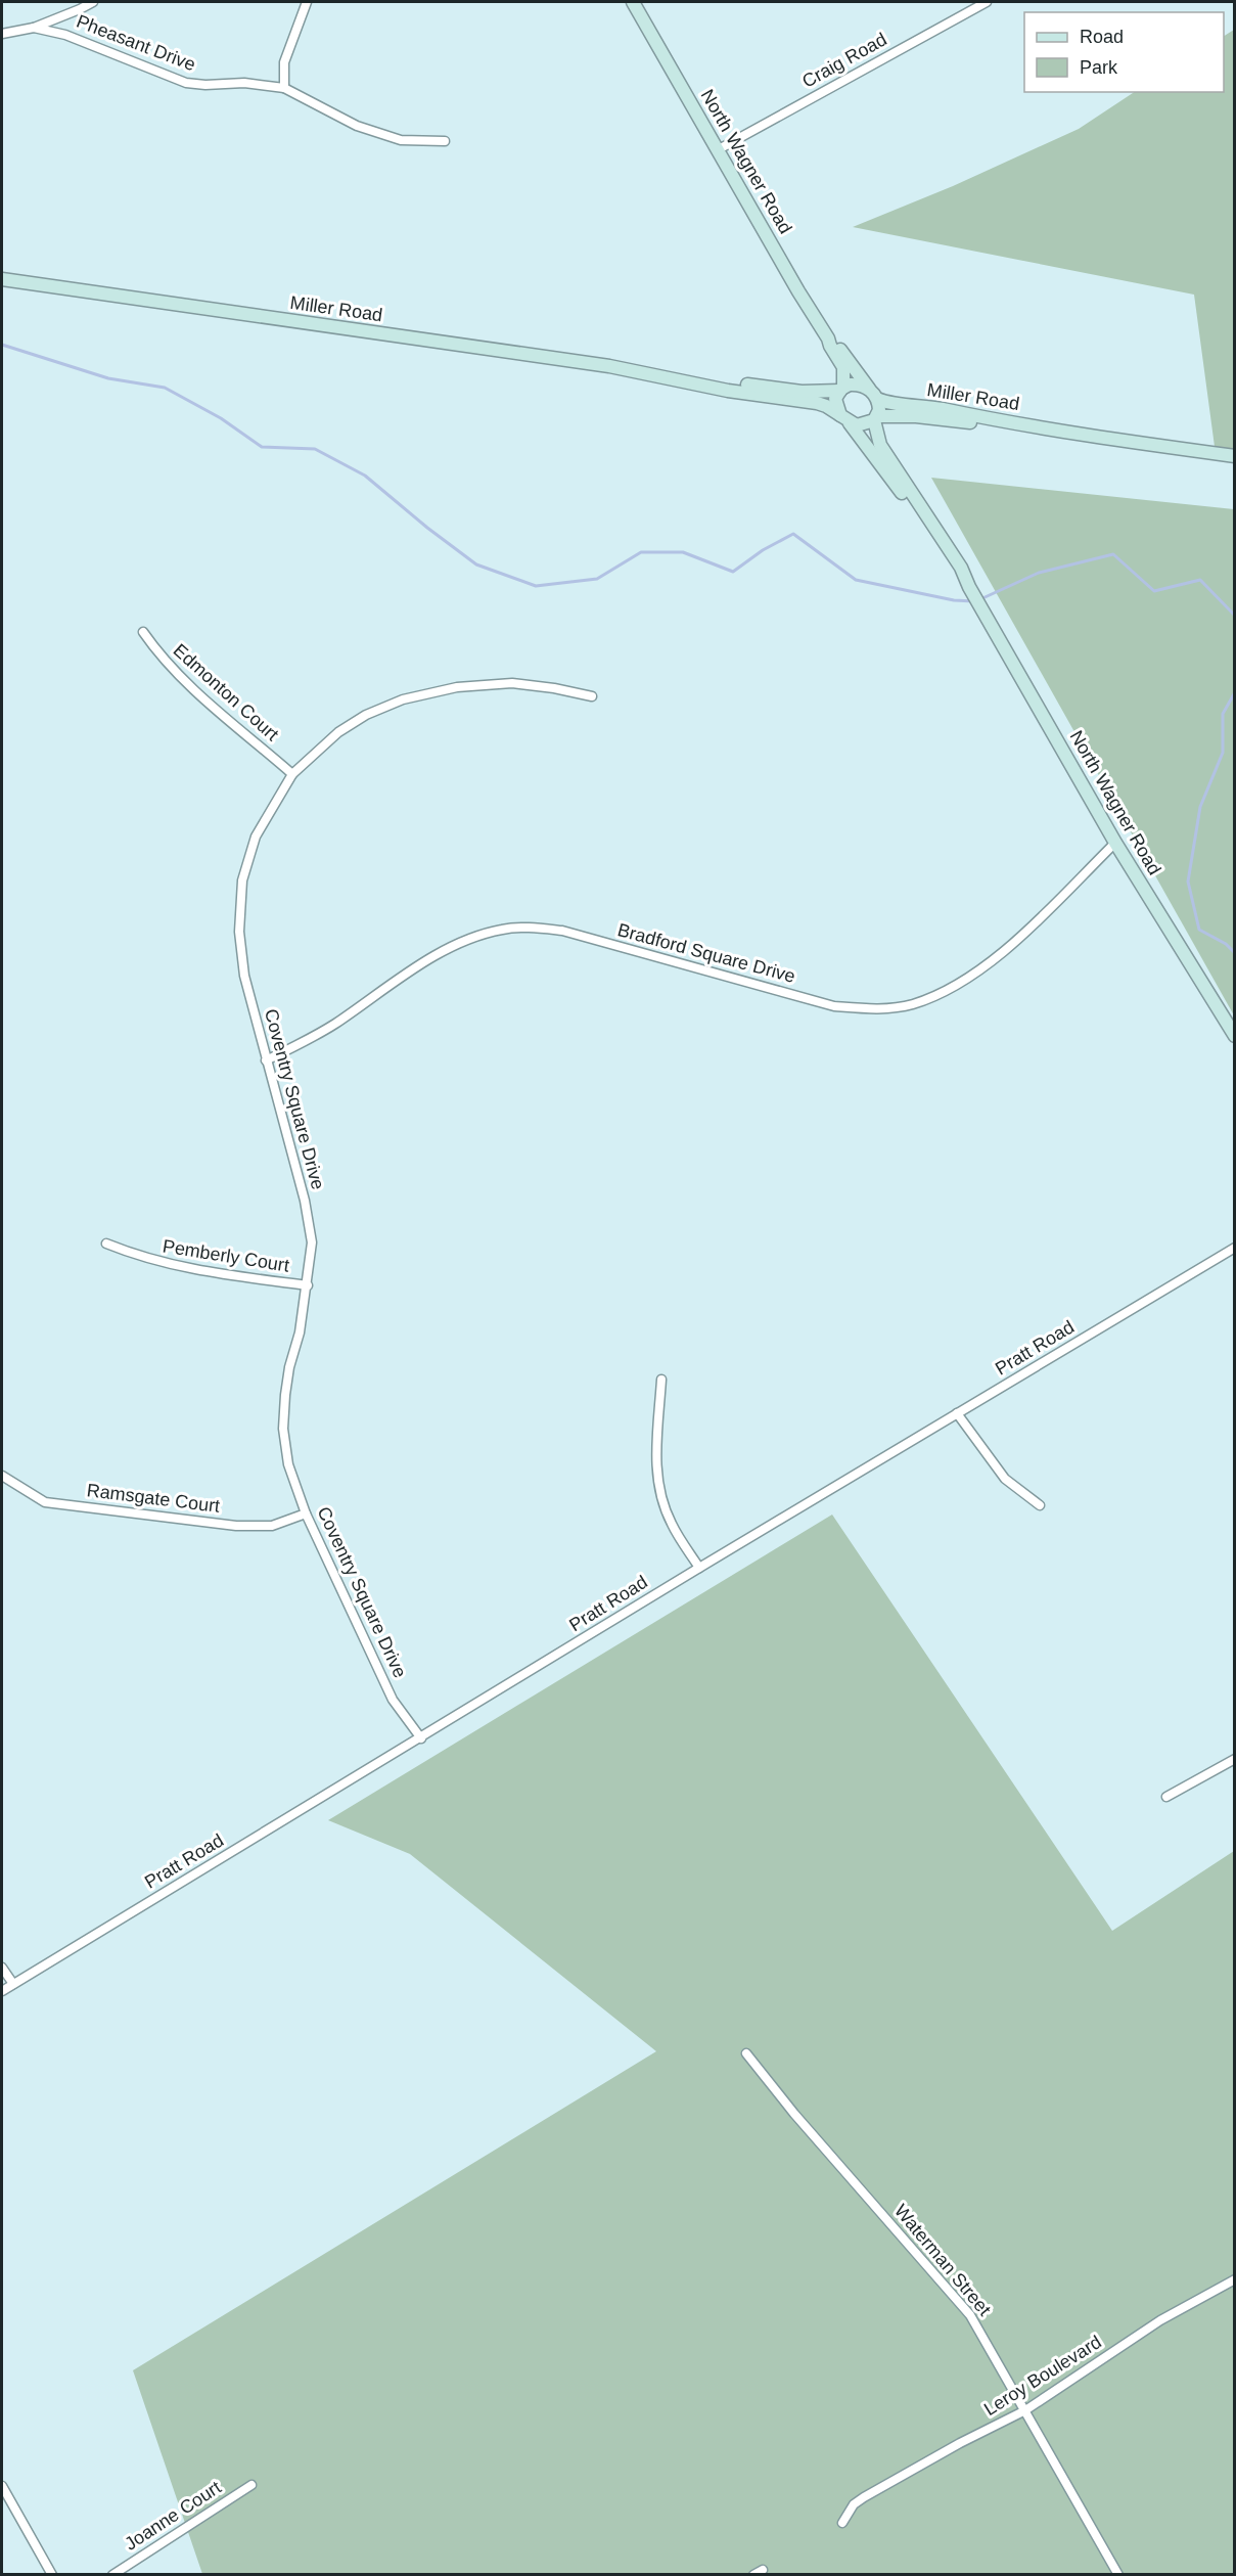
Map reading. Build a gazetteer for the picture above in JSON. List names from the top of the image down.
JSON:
{
  "streets": {
    "main road": ["North Wagner Road", "Miller Road"],
    "street": [
      "Pheasant Drive",
      "Craig Road",
      "Edmonton Court",
      "Bradford Square Drive",
      "Coventry Square Drive",
      "Pemberly Court",
      "Pratt Road",
      "Ramsgate Court",
      "Waterman Street",
      "Leroy Boulevard",
      "Joanne Court"
    ]
  },
  "crossings": [
    ["Craig Road", "North Wagner Road"],
    ["North Wagner Road", "Miller Road"],
    ["North Wagner Road", "Bradford Square Drive"],
    ["Edmonton Court", "Coventry Square Drive"],
    ["Bradford Square Drive", "Coventry Square Drive"],
    ["Coventry Square Drive", "Pemberly Court"],
    ["Coventry Square Drive", "Pratt Road"],
    ["Coventry Square Drive", "Ramsgate Court"],
    ["Waterman Street", "Leroy Boulevard"]
  ],
  "legend": ["Road", "Park"]
}
